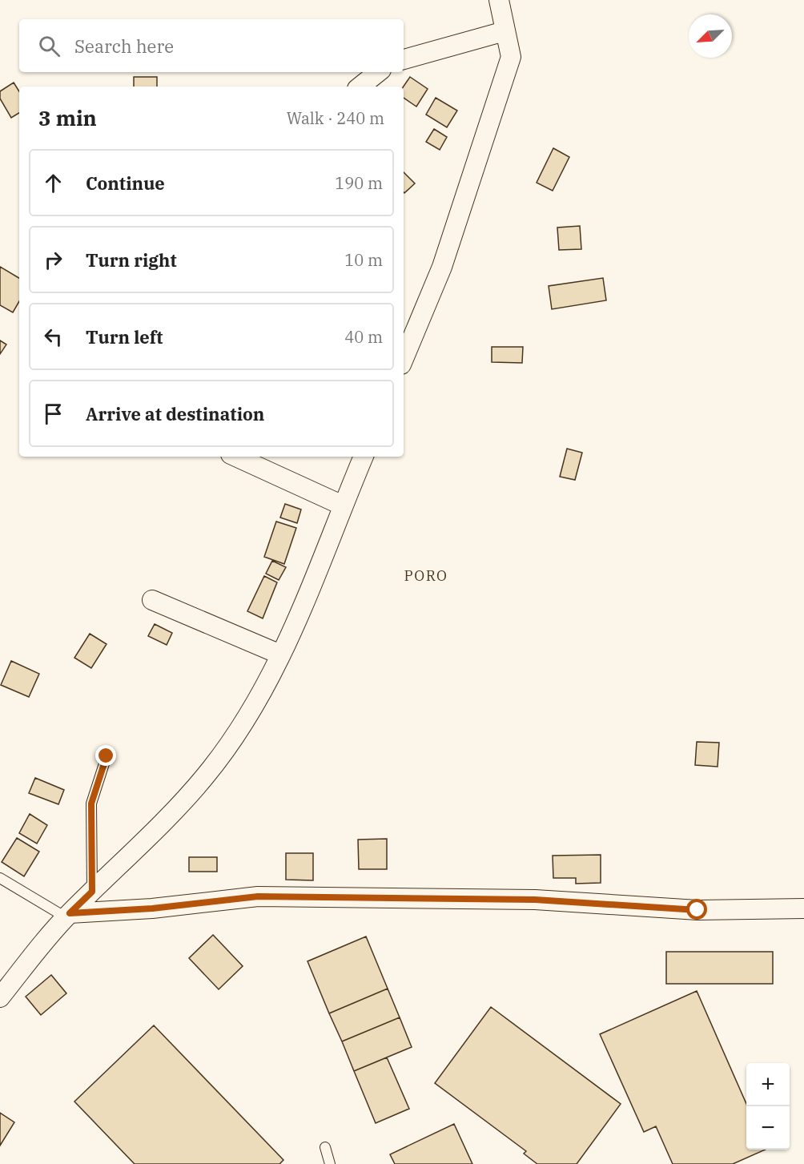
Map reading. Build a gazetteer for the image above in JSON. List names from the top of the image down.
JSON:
{
  "districts": ["PORO"],
  "north": "bottom left",
  "page": {
    "search": "Search here",
    "heading": ["3 min", "Walk · 240 m"],
    "list": [
      ["Continue", "190 m"],
      ["Turn right", "10 m"],
      ["Turn left", "40 m"],
      "Arrive at destination"
    ],
    "map_buttons": ["+", "−"]
  }
}
